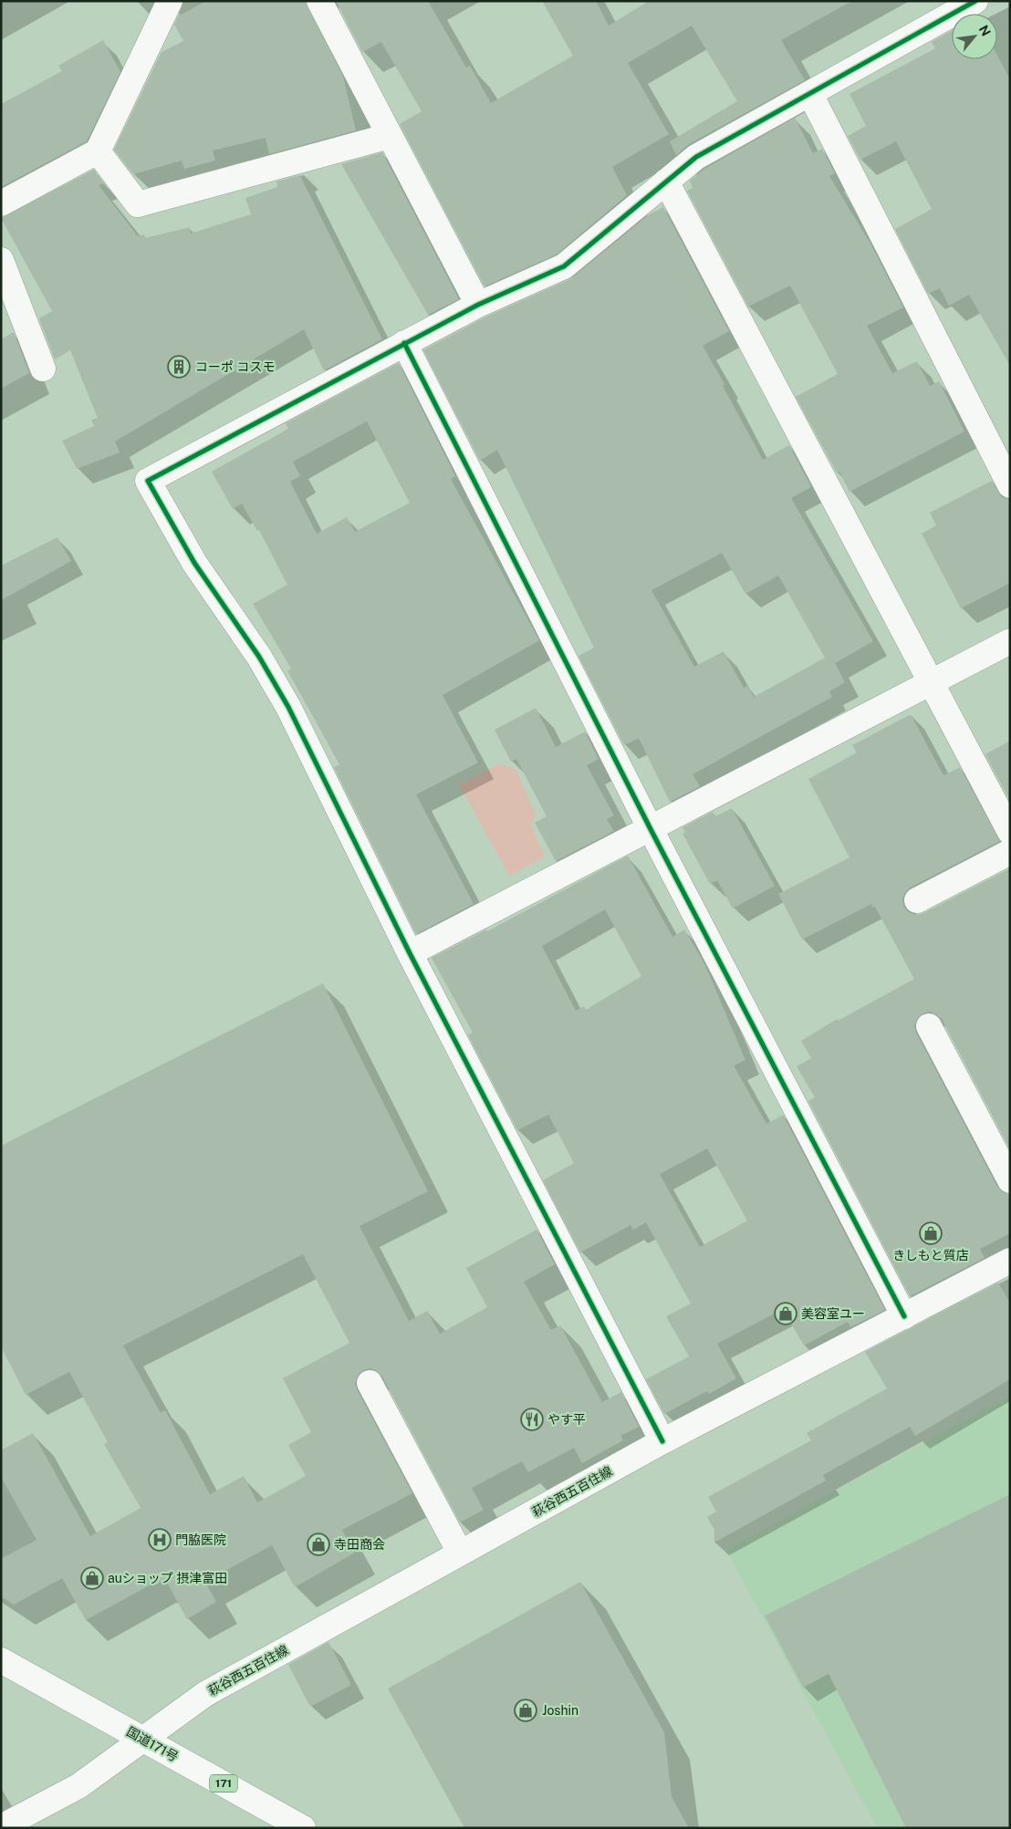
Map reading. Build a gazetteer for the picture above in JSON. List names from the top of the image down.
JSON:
{
  "streets": {
    "main road": ["萩谷西五百住線", "国道171号", "171"]
  },
  "crossings": [
    ["萩谷西五百住線", "国道171号"]
  ],
  "places": {
    "building": ["コーポ コスモ"],
    "shop": [
      "きしもと質店",
      "美容室ユー",
      "寺田商会",
      "auショップ 摂津富田",
      "Joshin"
    ],
    "restaurant": ["やす平"],
    "hospital": ["門脇医院"]
  },
  "north": "top right"
}
